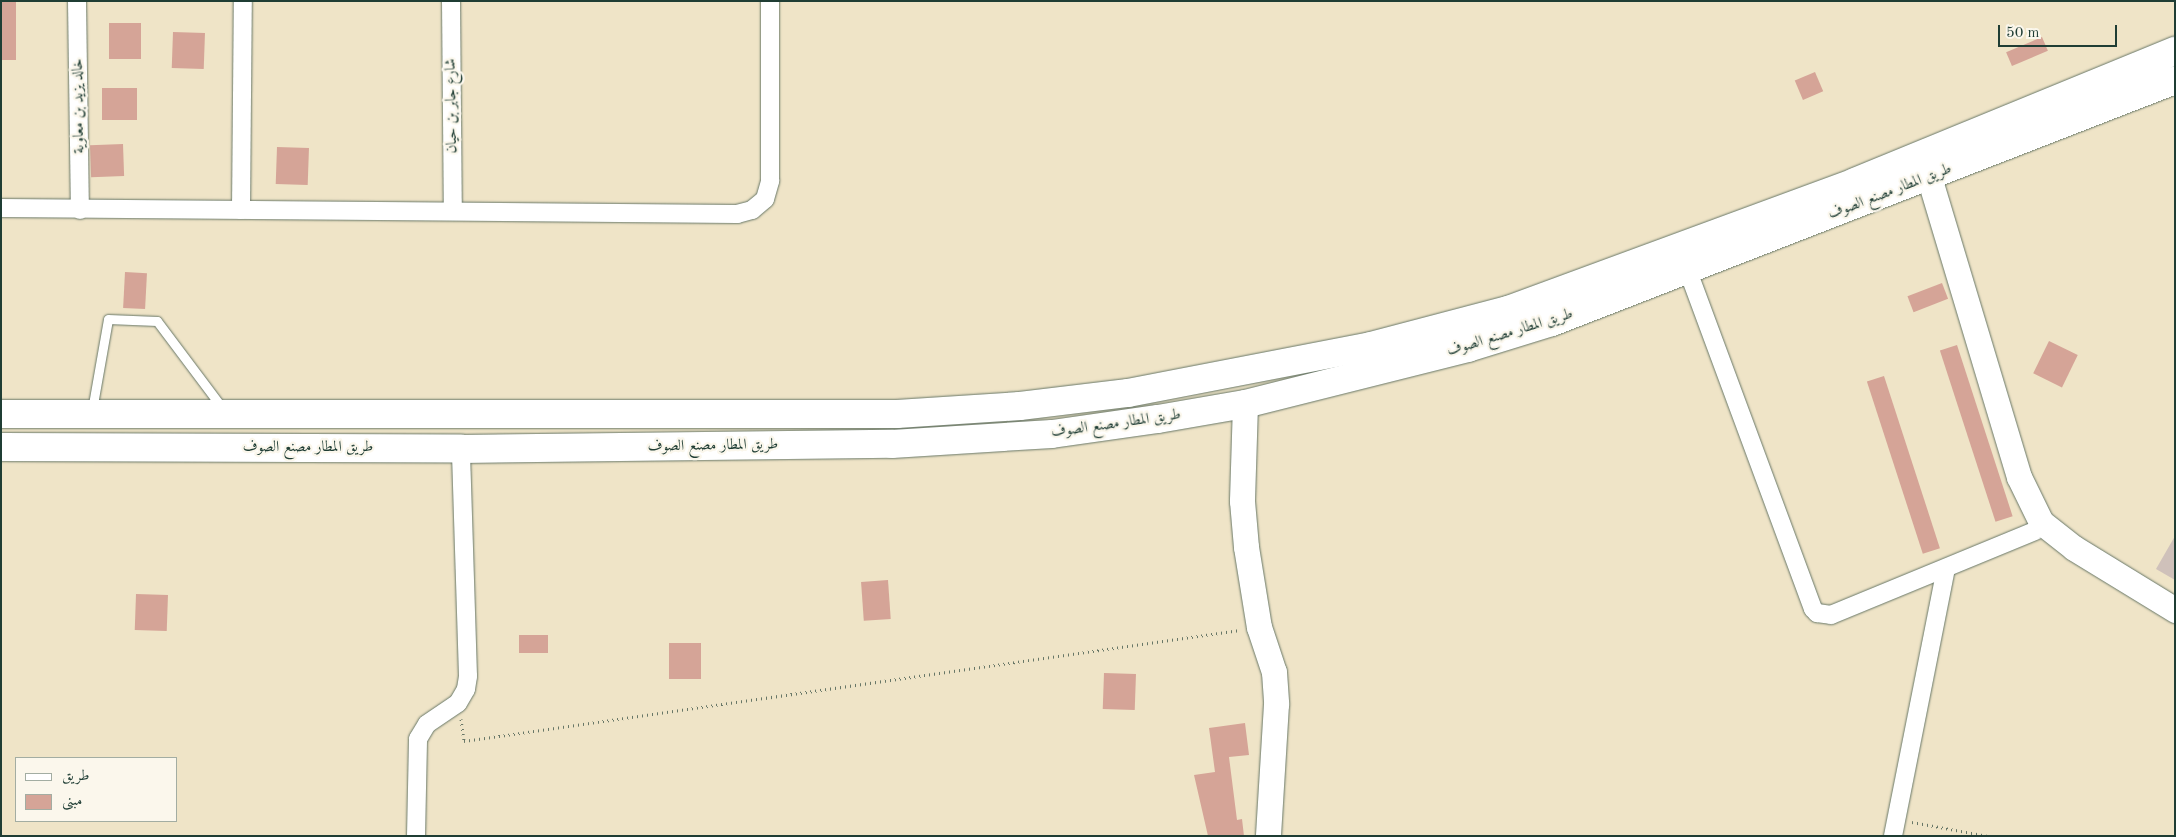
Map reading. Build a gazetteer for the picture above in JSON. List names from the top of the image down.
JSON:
{
  "streets": {
    "highway": ["طريق المطار مصنع الصوف"],
    "street": ["خالد يزيد بن معاوية", "شارع جابر بن حيان"]
  },
  "legend": ["طريق", "مبنى"],
  "scale_bar": "50 m"
}
